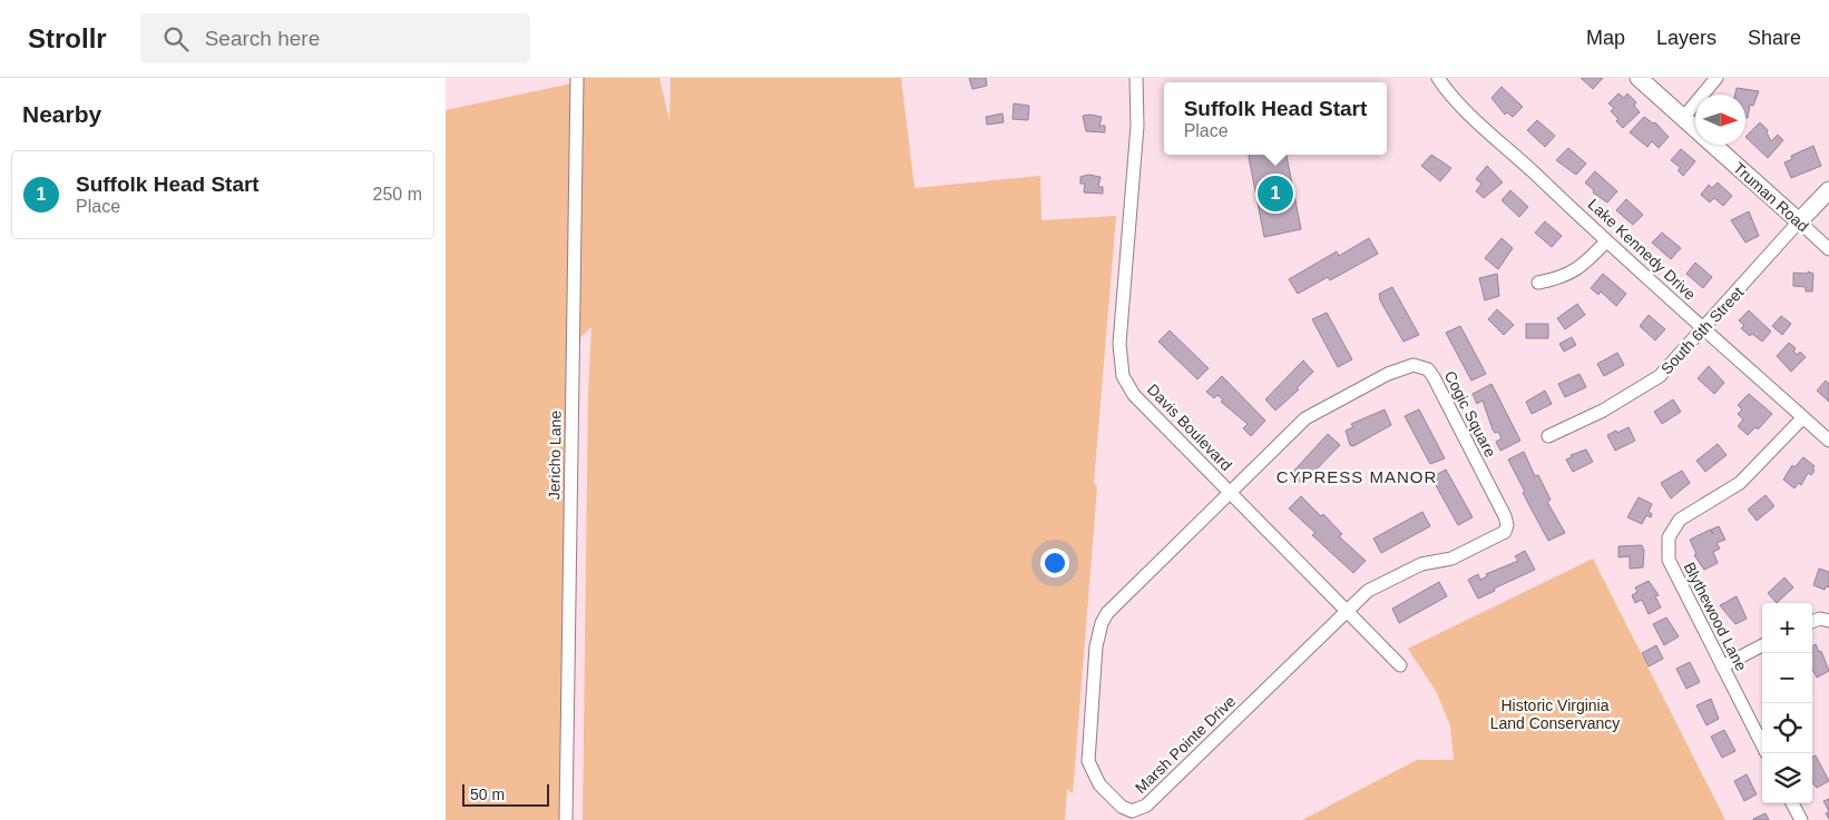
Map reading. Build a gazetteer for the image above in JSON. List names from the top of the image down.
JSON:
{
  "streets": {
    "street": [
      "Truman Road",
      "Lake Kennedy Drive",
      "South 6th Street",
      "Cogic Square",
      "Davis Boulevard",
      "Jericho Lane",
      "Blythewood Lane",
      "Marsh Pointe Drive"
    ]
  },
  "crossings": [
    ["Truman Road", "South 6th Street"],
    ["Lake Kennedy Drive", "South 6th Street"],
    ["Lake Kennedy Drive", "Blythewood Lane"],
    ["Cogic Square", "Davis Boulevard"],
    ["Cogic Square", "Marsh Pointe Drive"],
    ["Davis Boulevard", "Marsh Pointe Drive"]
  ],
  "districts": ["CYPRESS MANOR"],
  "parks": ["Historic Virginia Land Conservancy"],
  "scale_bar": "50 m",
  "north": "right",
  "page": {
    "header": "Strollr",
    "search": "Search here",
    "nav": ["Map", "Layers", "Share"],
    "heading": "Nearby",
    "popup": ["Suffolk Head Start", "Place"],
    "list": [
      {
        "mark": "1",
        "name": "Suffolk Head Start",
        "note": "Place",
        "value": "250 m"
      }
    ],
    "pins": "1",
    "map_buttons": ["+", "−"],
    "scale": "50 m"
  }
}
